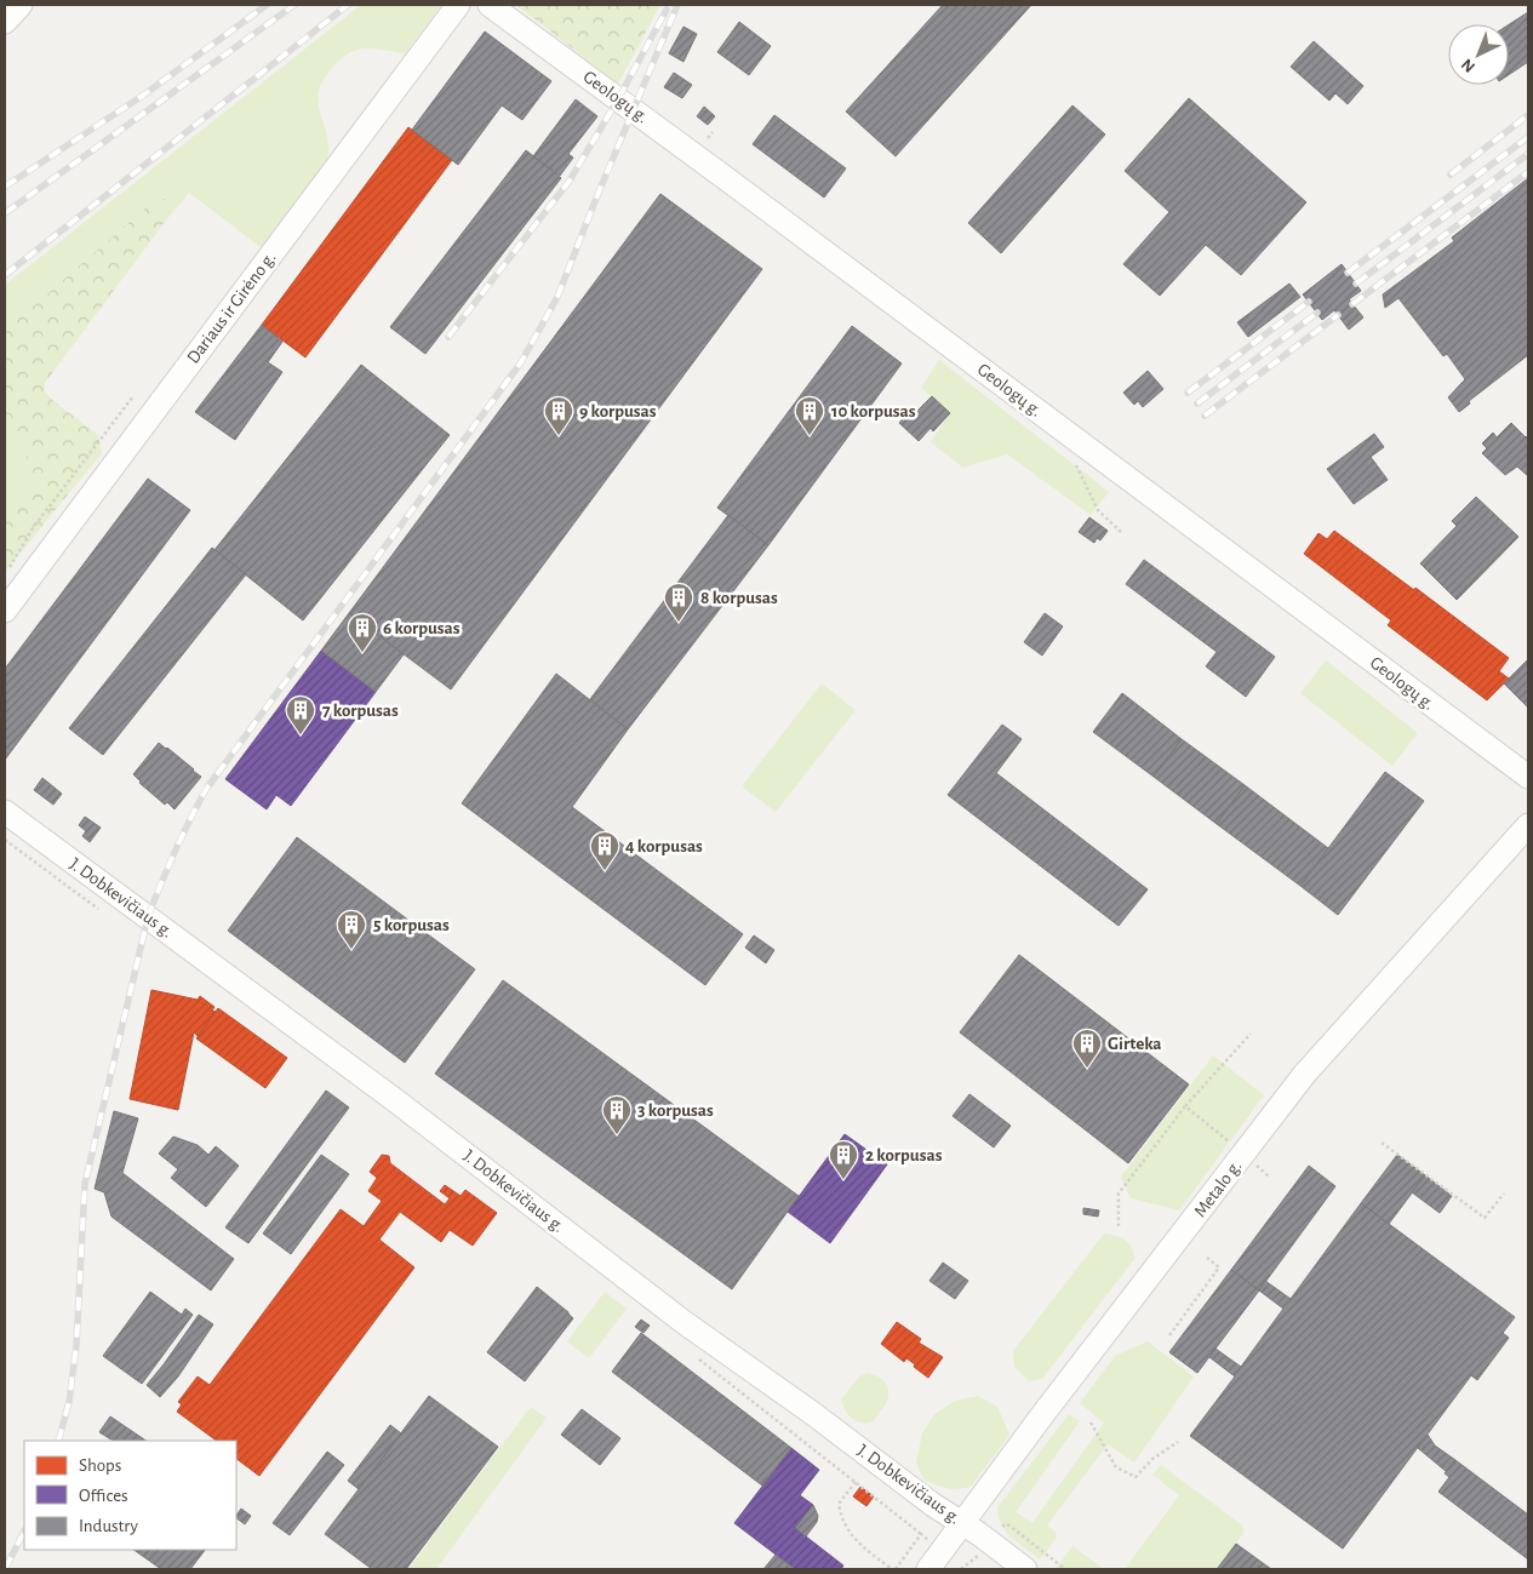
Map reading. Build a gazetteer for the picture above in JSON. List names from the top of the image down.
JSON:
{
  "streets": {
    "street": [
      "Geologų g.",
      "Dariaus ir Girėno g.",
      "J. Dobkevičiaus g.",
      "Metalo g."
    ]
  },
  "crossings": [
    ["J. Dobkevičiaus g.", "Metalo g."]
  ],
  "places": {
    "building": [
      "9 korpusas",
      "10 korpusas",
      "8 korpusas",
      "6 korpusas",
      "7 korpusas",
      "4 korpusas",
      "5 korpusas",
      "Girteka",
      "3 korpusas",
      "2 korpusas"
    ]
  },
  "legend": ["Shops", "Offices", "Industry"],
  "north": "bottom left"
}
